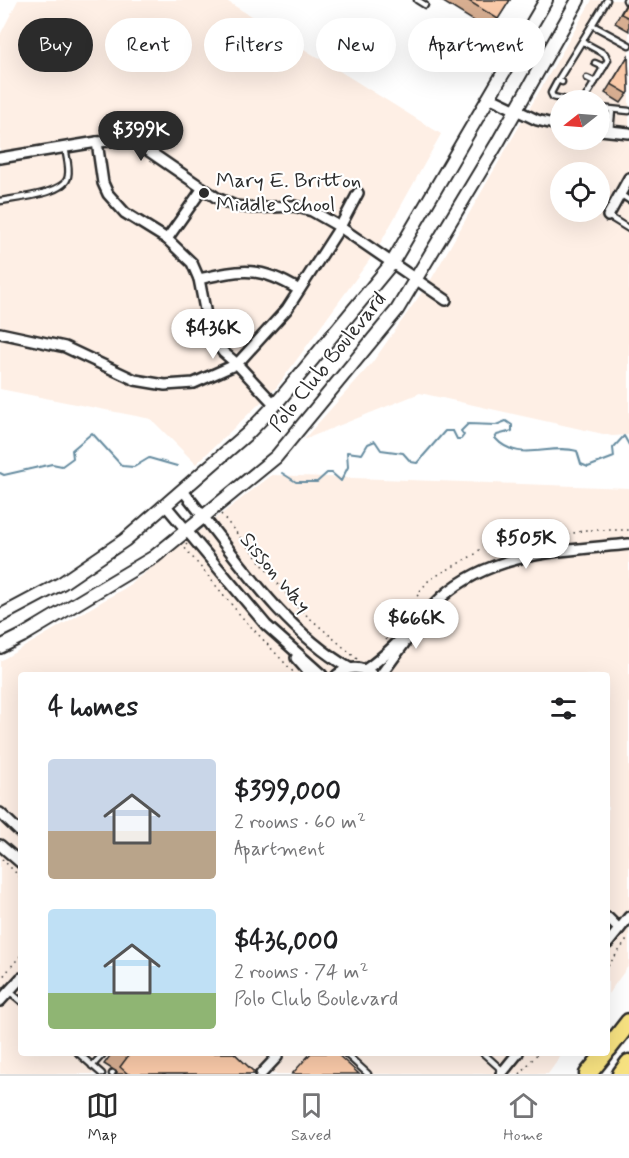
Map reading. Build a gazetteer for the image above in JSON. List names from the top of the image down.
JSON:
{
  "streets": {
    "street": ["Polo Club Boulevard", "Sisson Way"]
  },
  "crossings": [
    ["Polo Club Boulevard", "Sisson Way"]
  ],
  "places": ["Mary E. Britton Middle School"],
  "north": "left",
  "page": {
    "chip": [
      "Buy",
      "Rent",
      "Filters",
      "New",
      "Apartment"
    ],
    "price": [
      "$399K",
      "$436K",
      "$505K",
      "$666K"
    ],
    "heading": "4 homes",
    "list": [
      {
        "name": "$399,000",
        "note": "2 rooms · 60 m² · Apartment"
      },
      {
        "name": "$436,000",
        "note": "2 rooms · 74 m² · Polo Club Boulevard"
      }
    ],
    "tabs": ["Map", "Saved", "Home"]
  }
}
